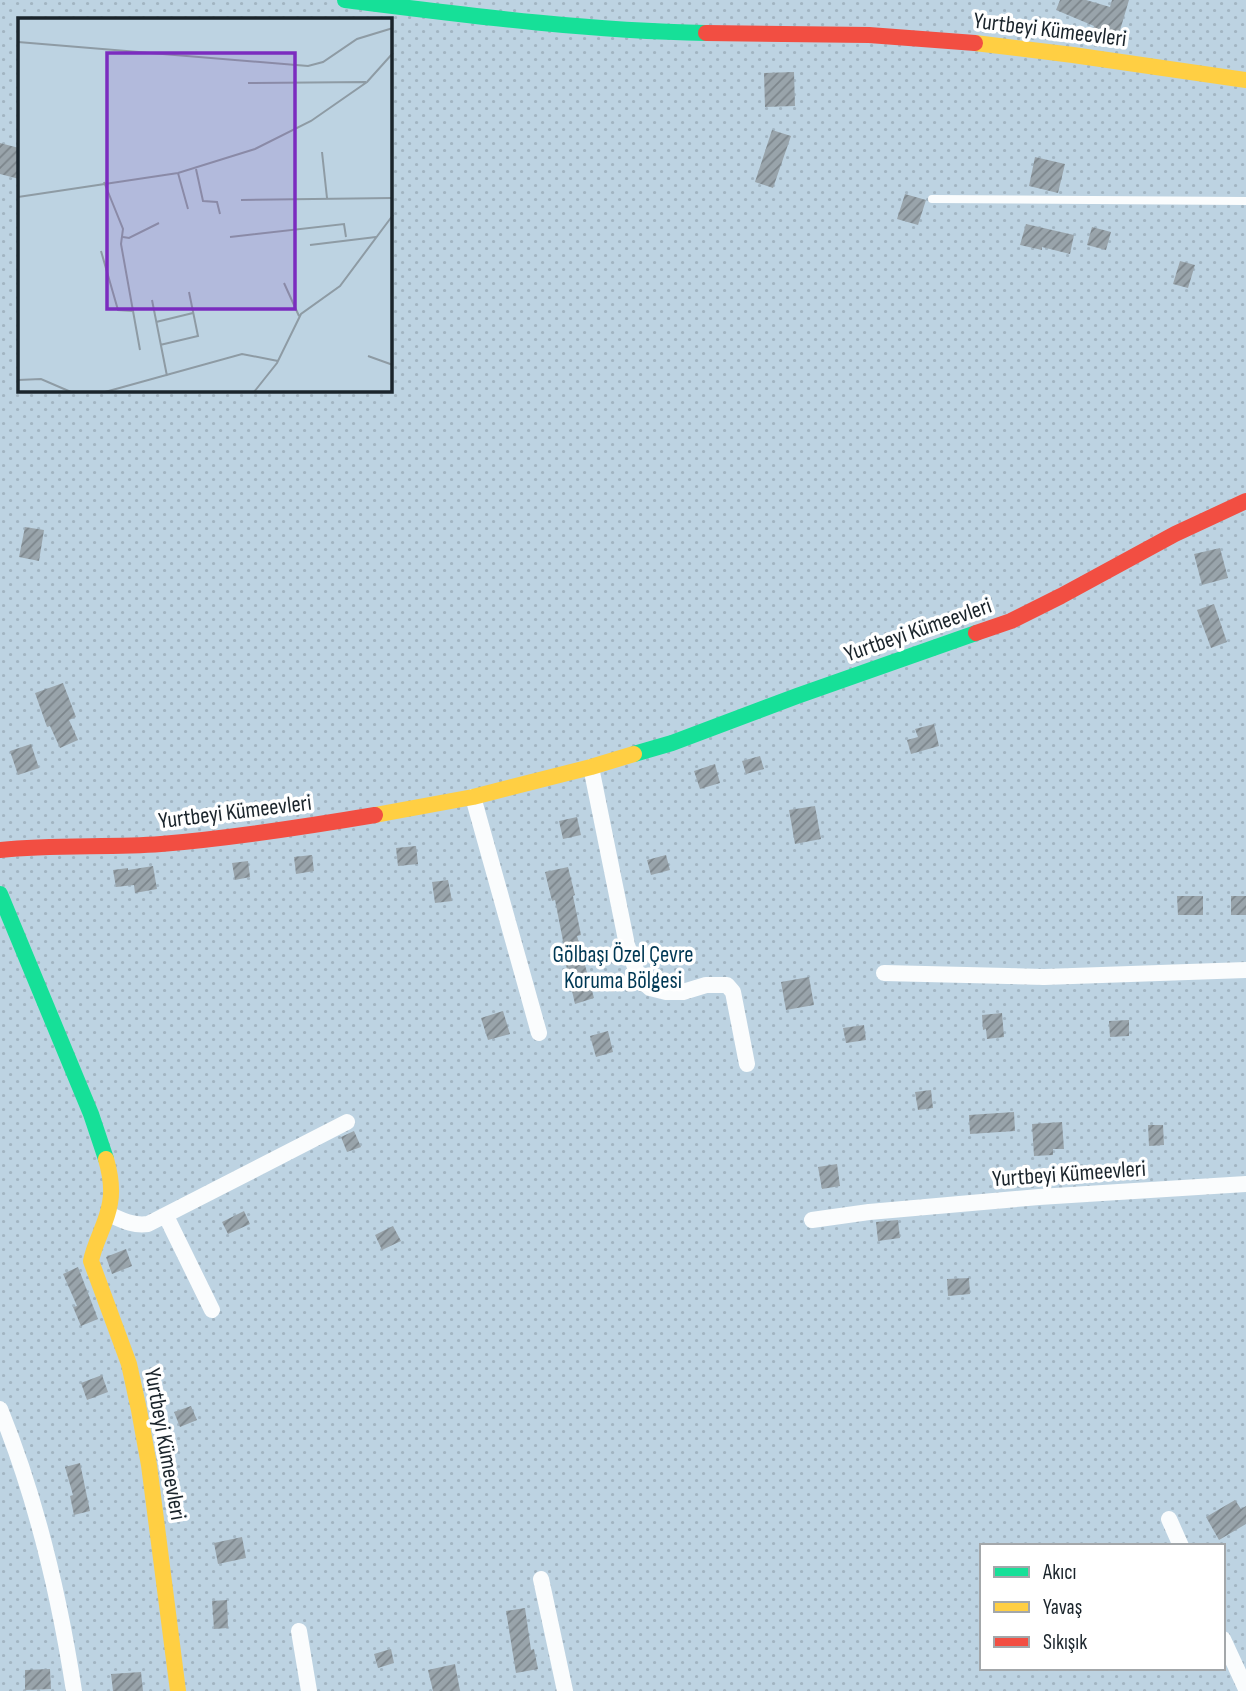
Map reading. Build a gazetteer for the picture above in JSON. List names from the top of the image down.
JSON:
{
  "streets": {
    "street": ["Yurtbeyi Kümeevleri"]
  },
  "parks": ["Gölbaşı Özel Çevre Koruma Bölgesi"],
  "legend": ["Akıcı", "Yavaş", "Sıkışık"]
}
